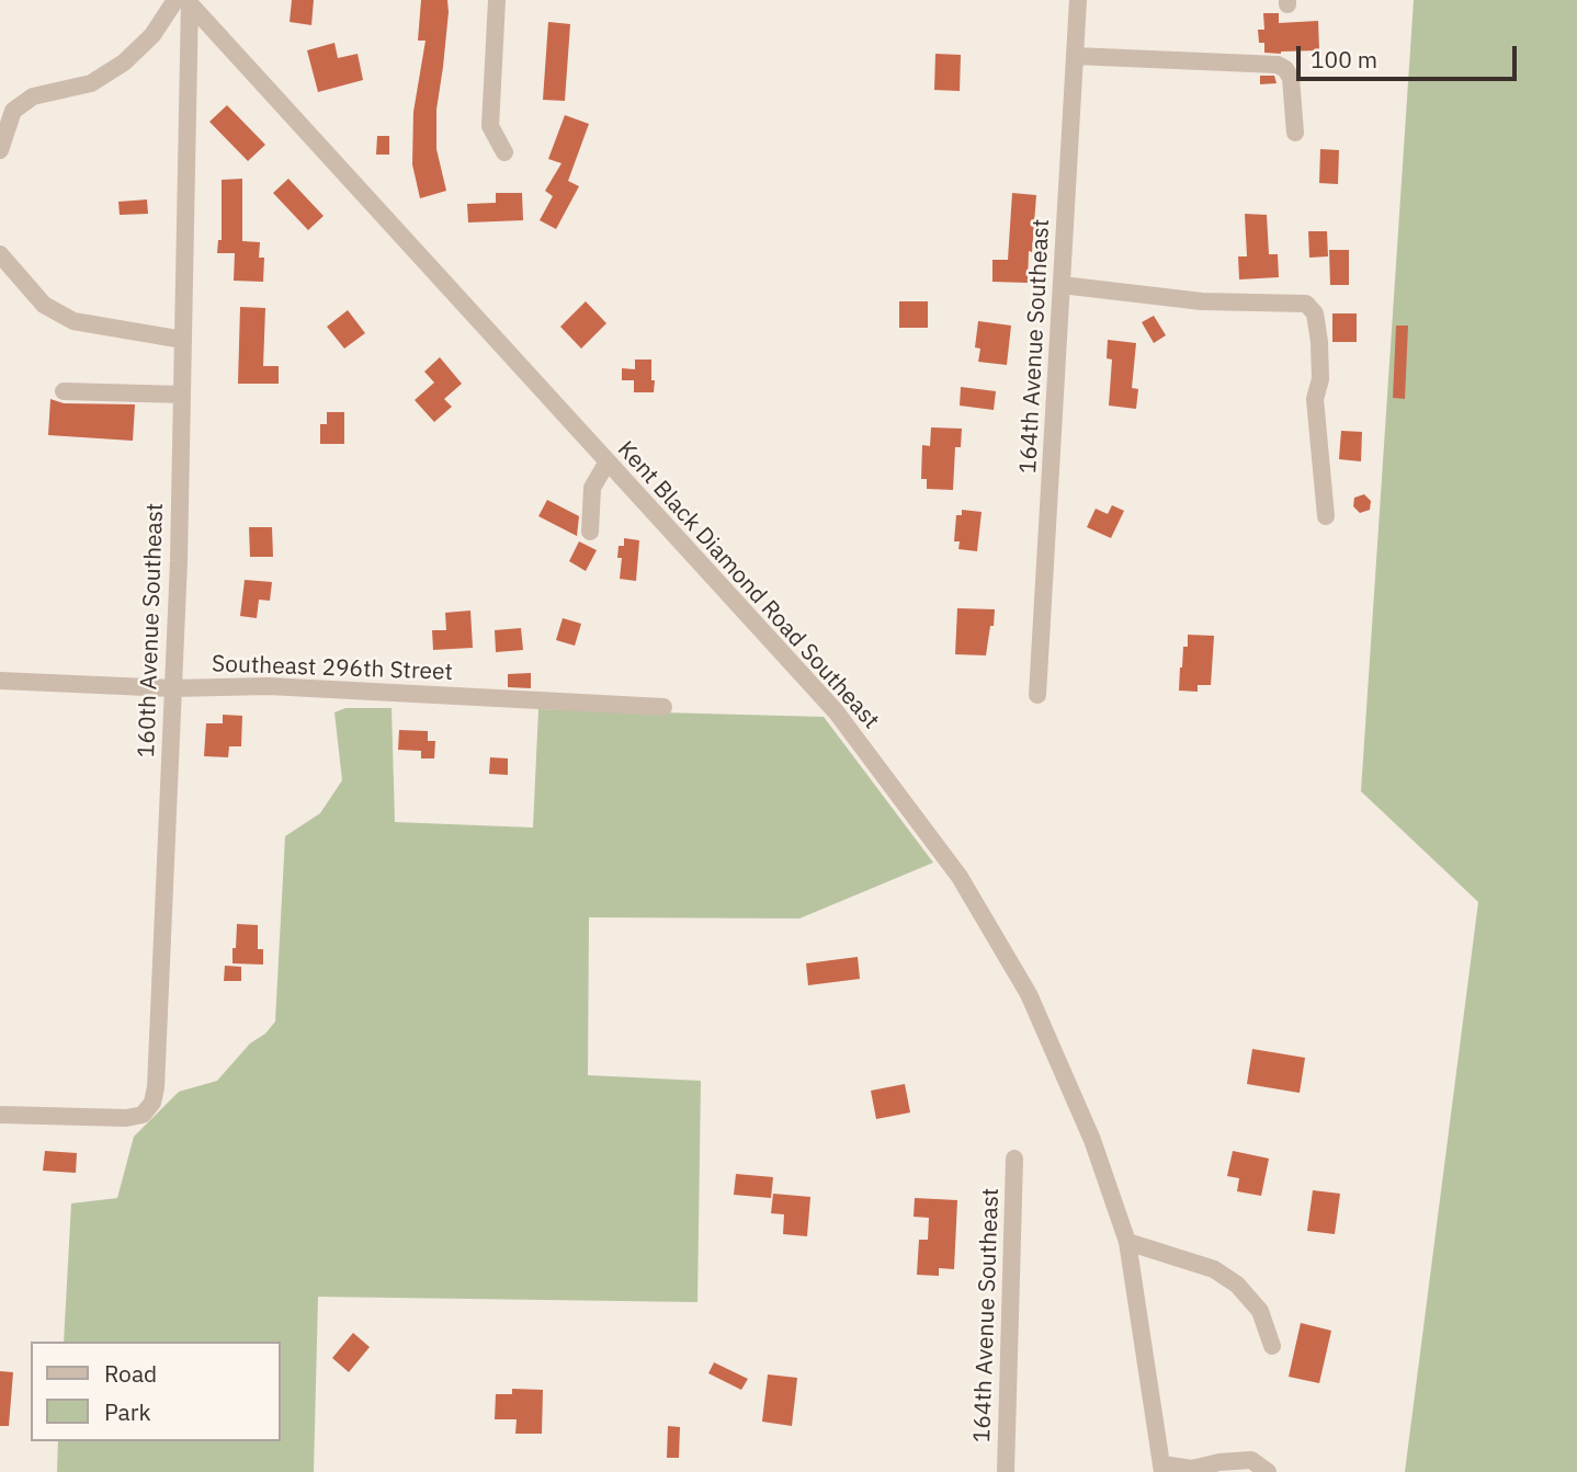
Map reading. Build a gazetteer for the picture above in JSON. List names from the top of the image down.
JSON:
{
  "streets": {
    "street": [
      "164th Avenue Southeast",
      "Kent Black Diamond Road Southeast",
      "160th Avenue Southeast",
      "Southeast 296th Street"
    ]
  },
  "crossings": [
    ["Kent Black Diamond Road Southeast", "160th Avenue Southeast"],
    ["160th Avenue Southeast", "Southeast 296th Street"]
  ],
  "legend": ["Road", "Park"],
  "scale_bar": "100 m"
}
